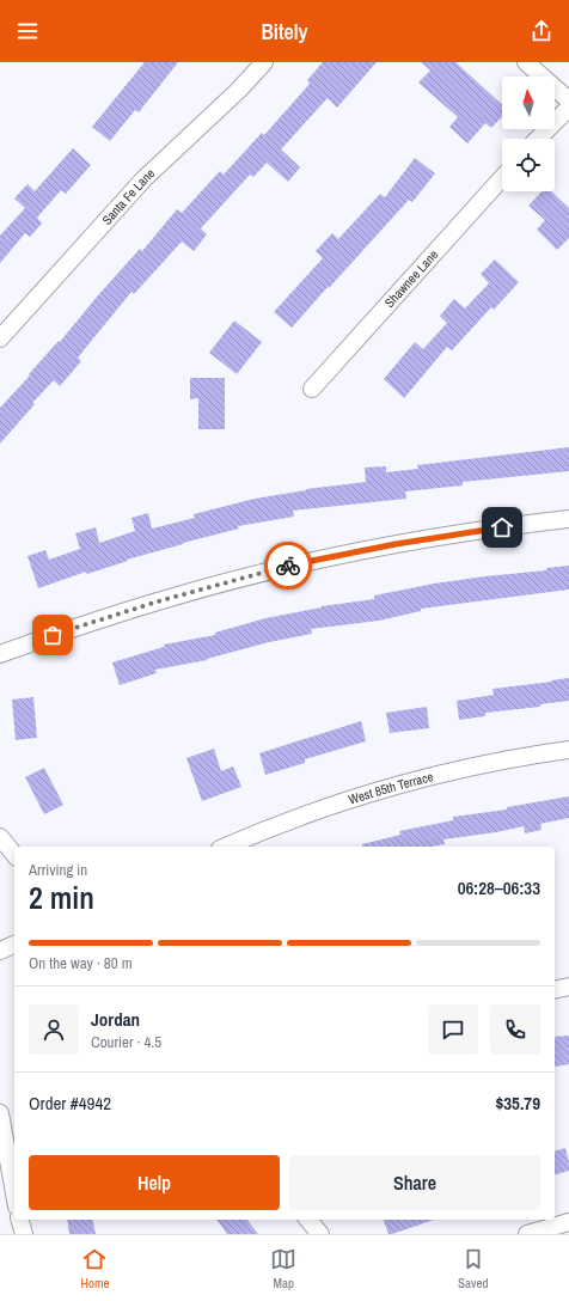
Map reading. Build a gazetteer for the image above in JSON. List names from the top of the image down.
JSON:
{
  "streets": {
    "street": ["Santa Fe Lane", "Shawnee Lane", "West 85th Terrace"]
  },
  "north": "top",
  "page": {
    "header": "Bitely",
    "heading": ["2 min", "Arriving in", "06:28–06:33"],
    "panel": [
      "Jordan",
      "Courier · 4.5",
      "Order #4942",
      "$35.79"
    ],
    "bar": "On the way · 80 m",
    "buttons": ["Help", "Share"],
    "tabs": ["Home", "Map", "Saved"]
  }
}
